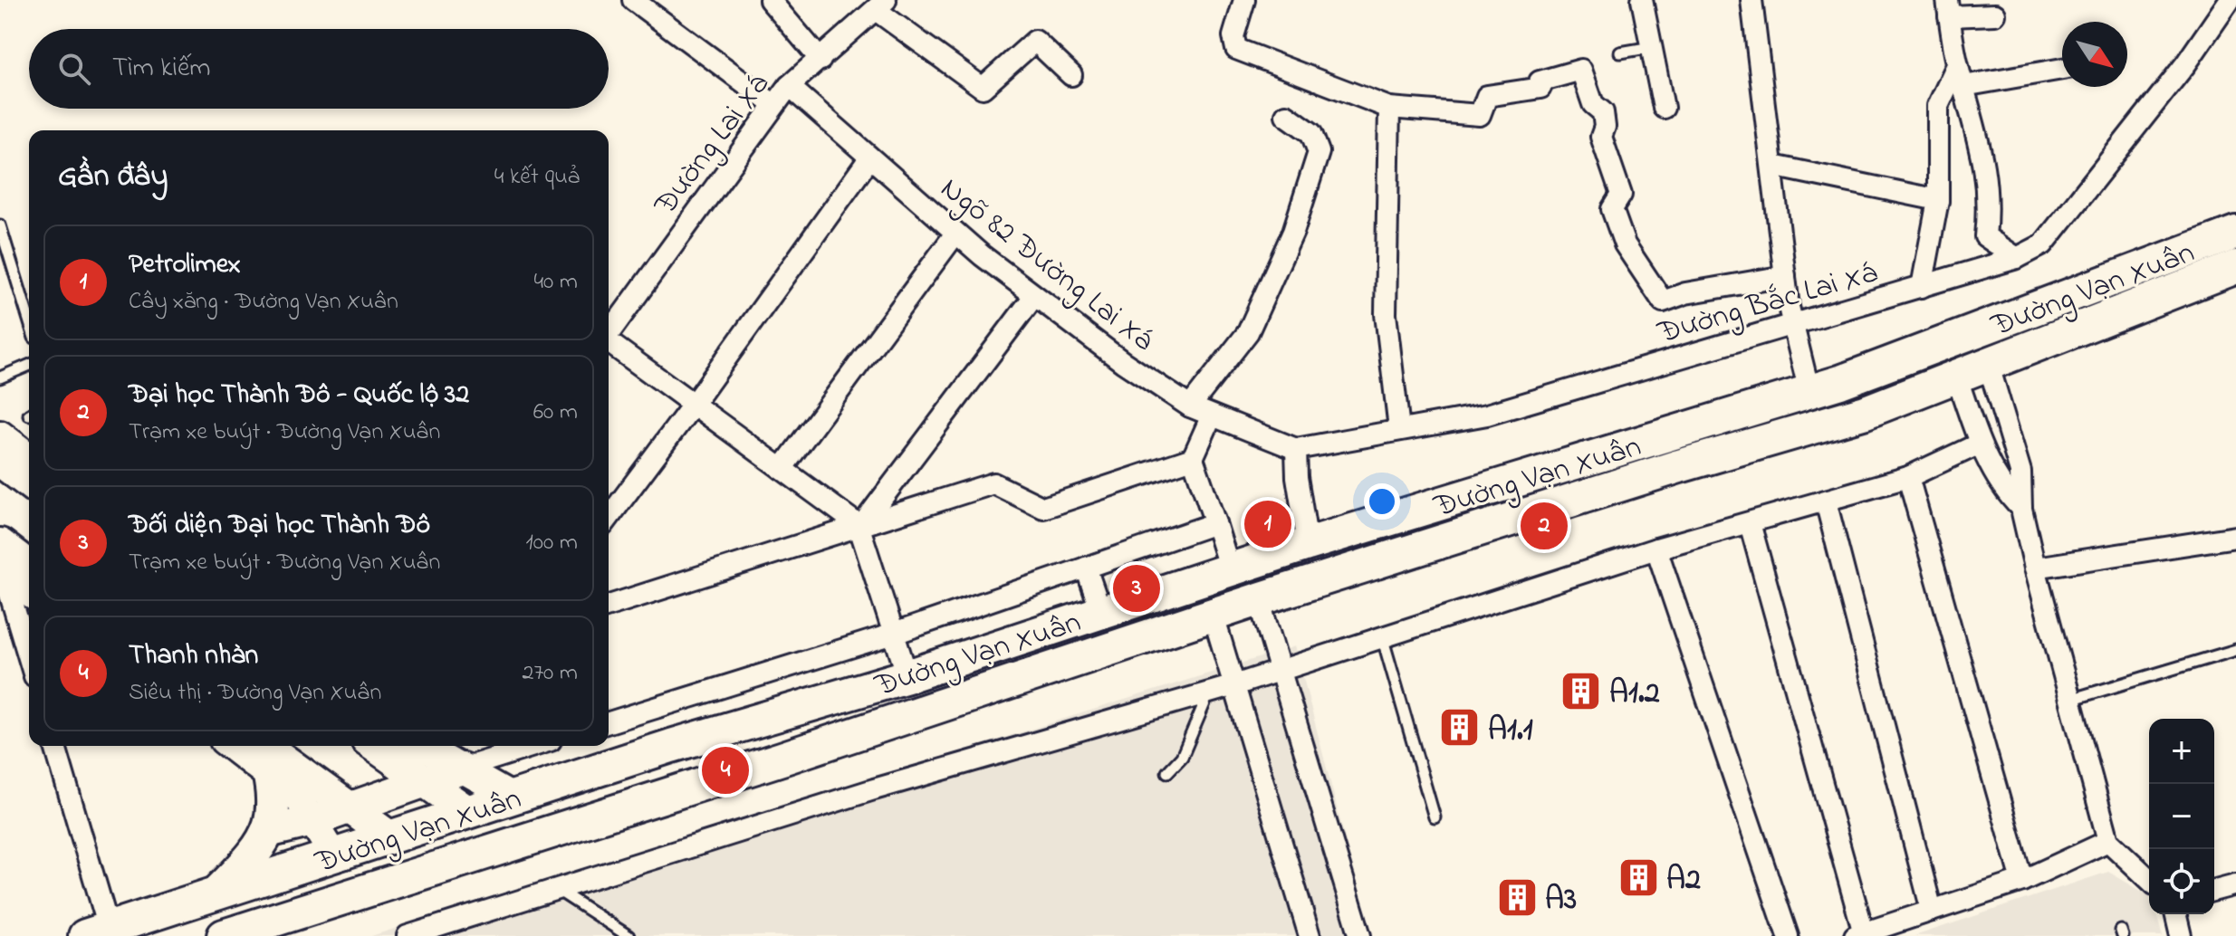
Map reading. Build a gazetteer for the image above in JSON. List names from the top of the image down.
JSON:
{
  "streets": {
    "highway": ["Đường Vạn Xuân"],
    "street": ["Đường Lai Xá", "Ngõ 82 Đường Lai Xá", "Đường Bắc Lai Xá"]
  },
  "crossings": [
    ["Đường Lai Xá", "Ngõ 82 Đường Lai Xá"],
    ["Ngõ 82 Đường Lai Xá", "Đường Bắc Lai Xá"]
  ],
  "places": {
    "building": [
      "A1.2",
      "A1.1",
      "A2",
      "A3"
    ]
  },
  "north": "bottom right",
  "page": {
    "search": "Tìm kiếm",
    "heading": ["Gần đây", "4 kết quả"],
    "list": [
      {
        "mark": "1",
        "name": "Petrolimex",
        "note": "Cây xăng · Đường Vạn Xuân",
        "value": "40 m"
      },
      {
        "mark": "2",
        "name": "Đại học Thành Đô - Quốc lộ 32",
        "note": "Trạm xe buýt · Đường Vạn Xuân",
        "value": "60 m"
      },
      {
        "mark": "3",
        "name": "Đối diện Đại học Thành Đô",
        "note": "Trạm xe buýt · Đường Vạn Xuân",
        "value": "100 m"
      },
      {
        "mark": "4",
        "name": "Thanh nhàn",
        "note": "Siêu thị · Đường Vạn Xuân",
        "value": "270 m"
      }
    ],
    "pins": [
      "1",
      "2",
      "3",
      "4"
    ],
    "map_buttons": ["+", "−"]
  }
}
